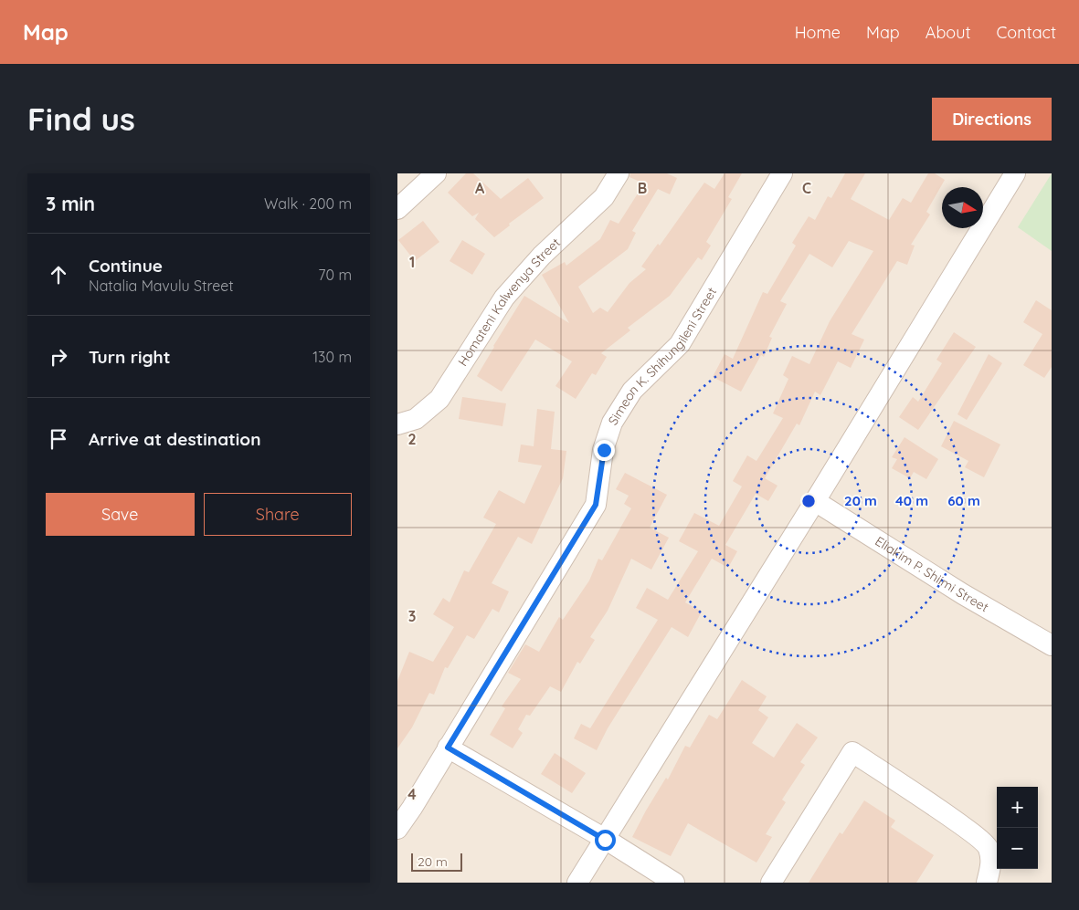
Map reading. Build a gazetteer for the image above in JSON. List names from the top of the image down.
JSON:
{
  "streets": {
    "street": ["Homateni Kalwenya Street", "Simeon K. Shihungileni Street", "Eliakim P. Shiimi Street"]
  },
  "scale_bar": "20 m",
  "north": "right",
  "page": {
    "header": "Map",
    "nav": [
      "Home",
      "Map",
      "About",
      "Contact"
    ],
    "buttons": [
      "Directions",
      ["Save", "Share"]
    ],
    "title": "Find us",
    "heading": ["3 min", "Walk · 200 m"],
    "list": [
      ["Continue", "Natalia Mavulu Street", "70 m"],
      ["Turn right", "130 m"],
      "Arrive at destination"
    ],
    "map_buttons": ["+", "−"],
    "scale": "20 m"
  },
  "grid": {
    "columns": ["A", "B", "C"],
    "rows": [
      "1",
      "2",
      "3",
      "4"
    ]
  },
  "rings": ["20 m", "40 m", "60 m"]
}
